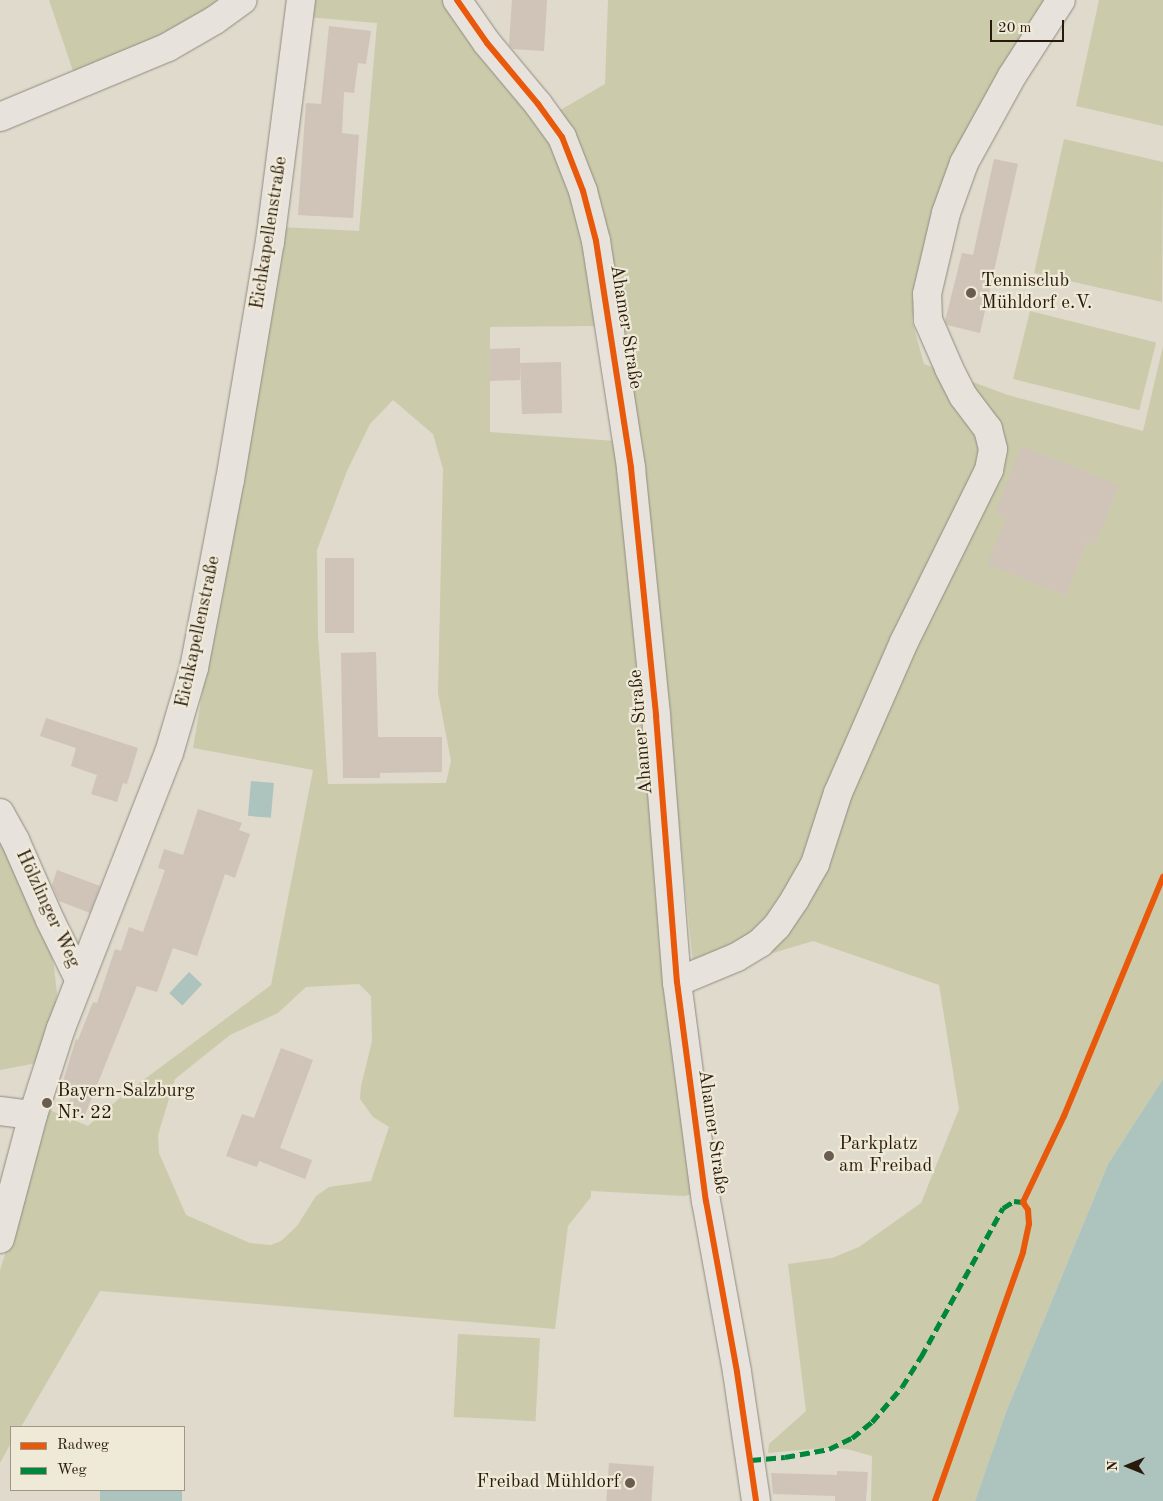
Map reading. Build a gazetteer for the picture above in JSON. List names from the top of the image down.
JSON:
{
  "streets": {
    "street": ["Eichkapellenstraße", "Ahamer Straße", "Hölzlinger Weg"]
  },
  "crossings": [
    ["Eichkapellenstraße", "Hölzlinger Weg"]
  ],
  "places": [
    "Tennisclub Mühldorf e.V.",
    "Bayern-Salzburg Nr. 22",
    "Parkplatz am Freibad",
    "Freibad Mühldorf"
  ],
  "legend": ["Radweg", "Weg"],
  "scale_bar": "20 m",
  "north": "left"
}
